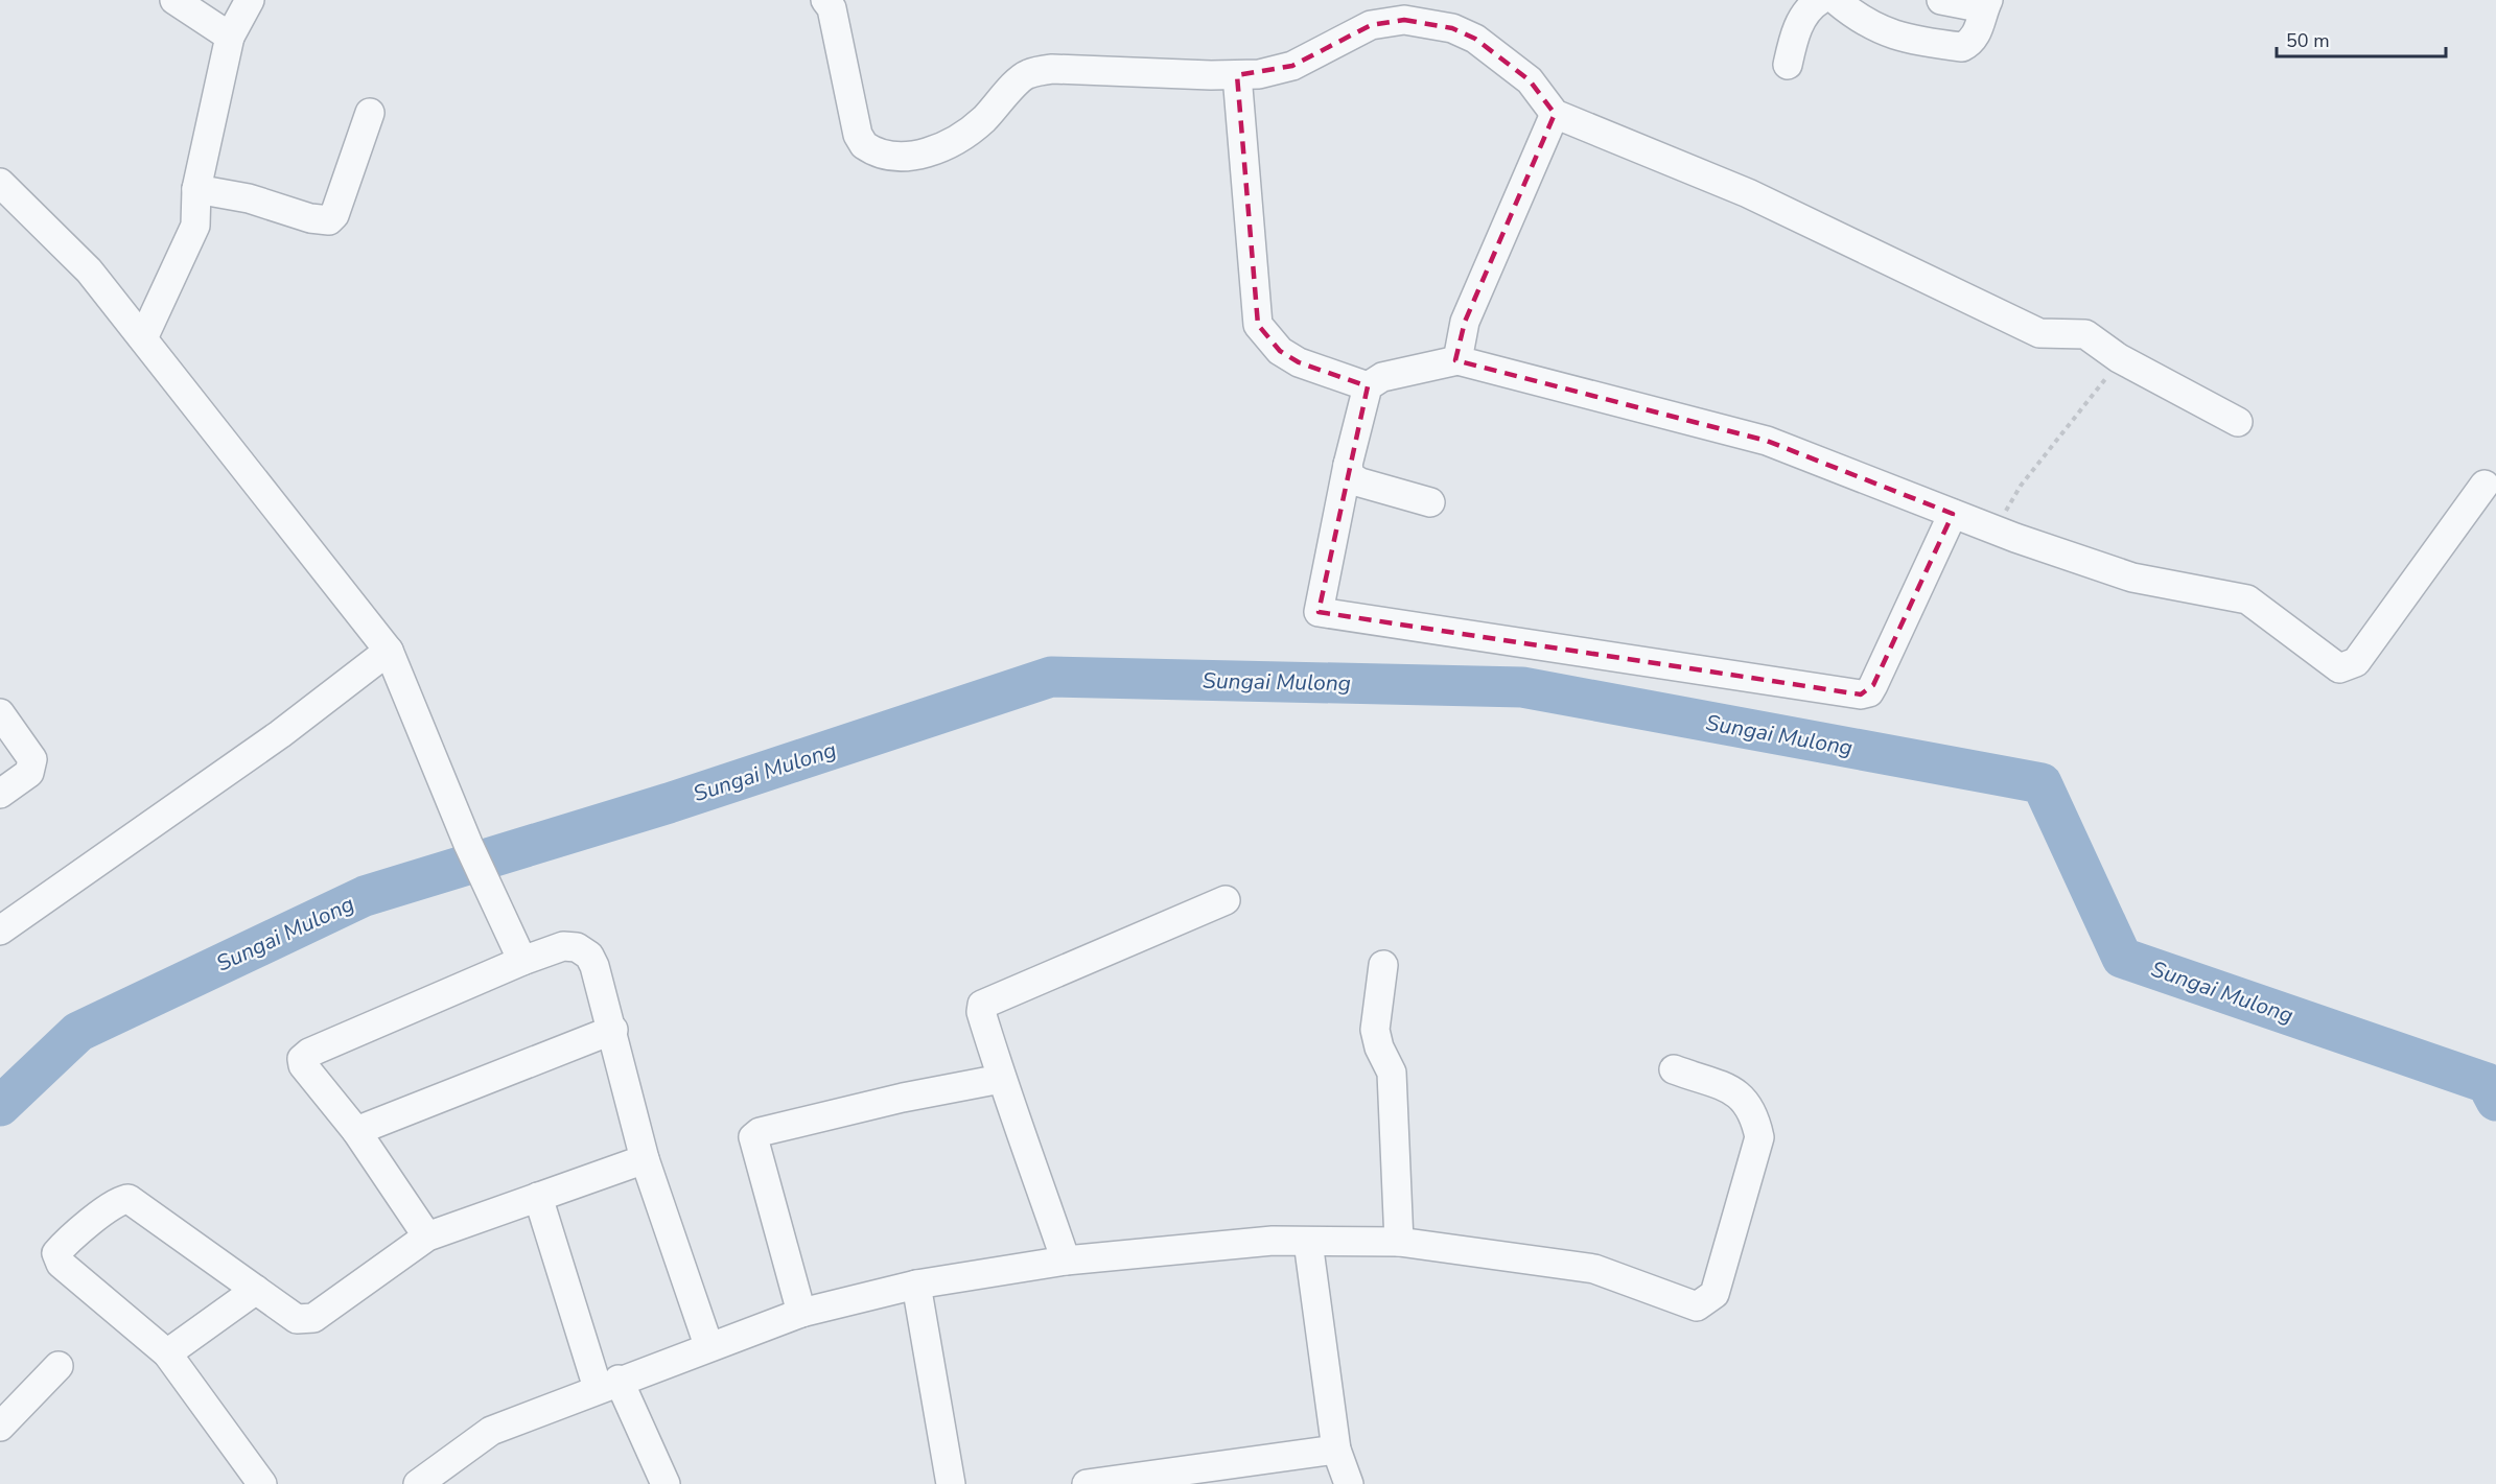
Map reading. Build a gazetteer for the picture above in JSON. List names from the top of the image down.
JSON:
{
  "water": ["Sungai Mulong"],
  "scale_bar": "50 m"
}
